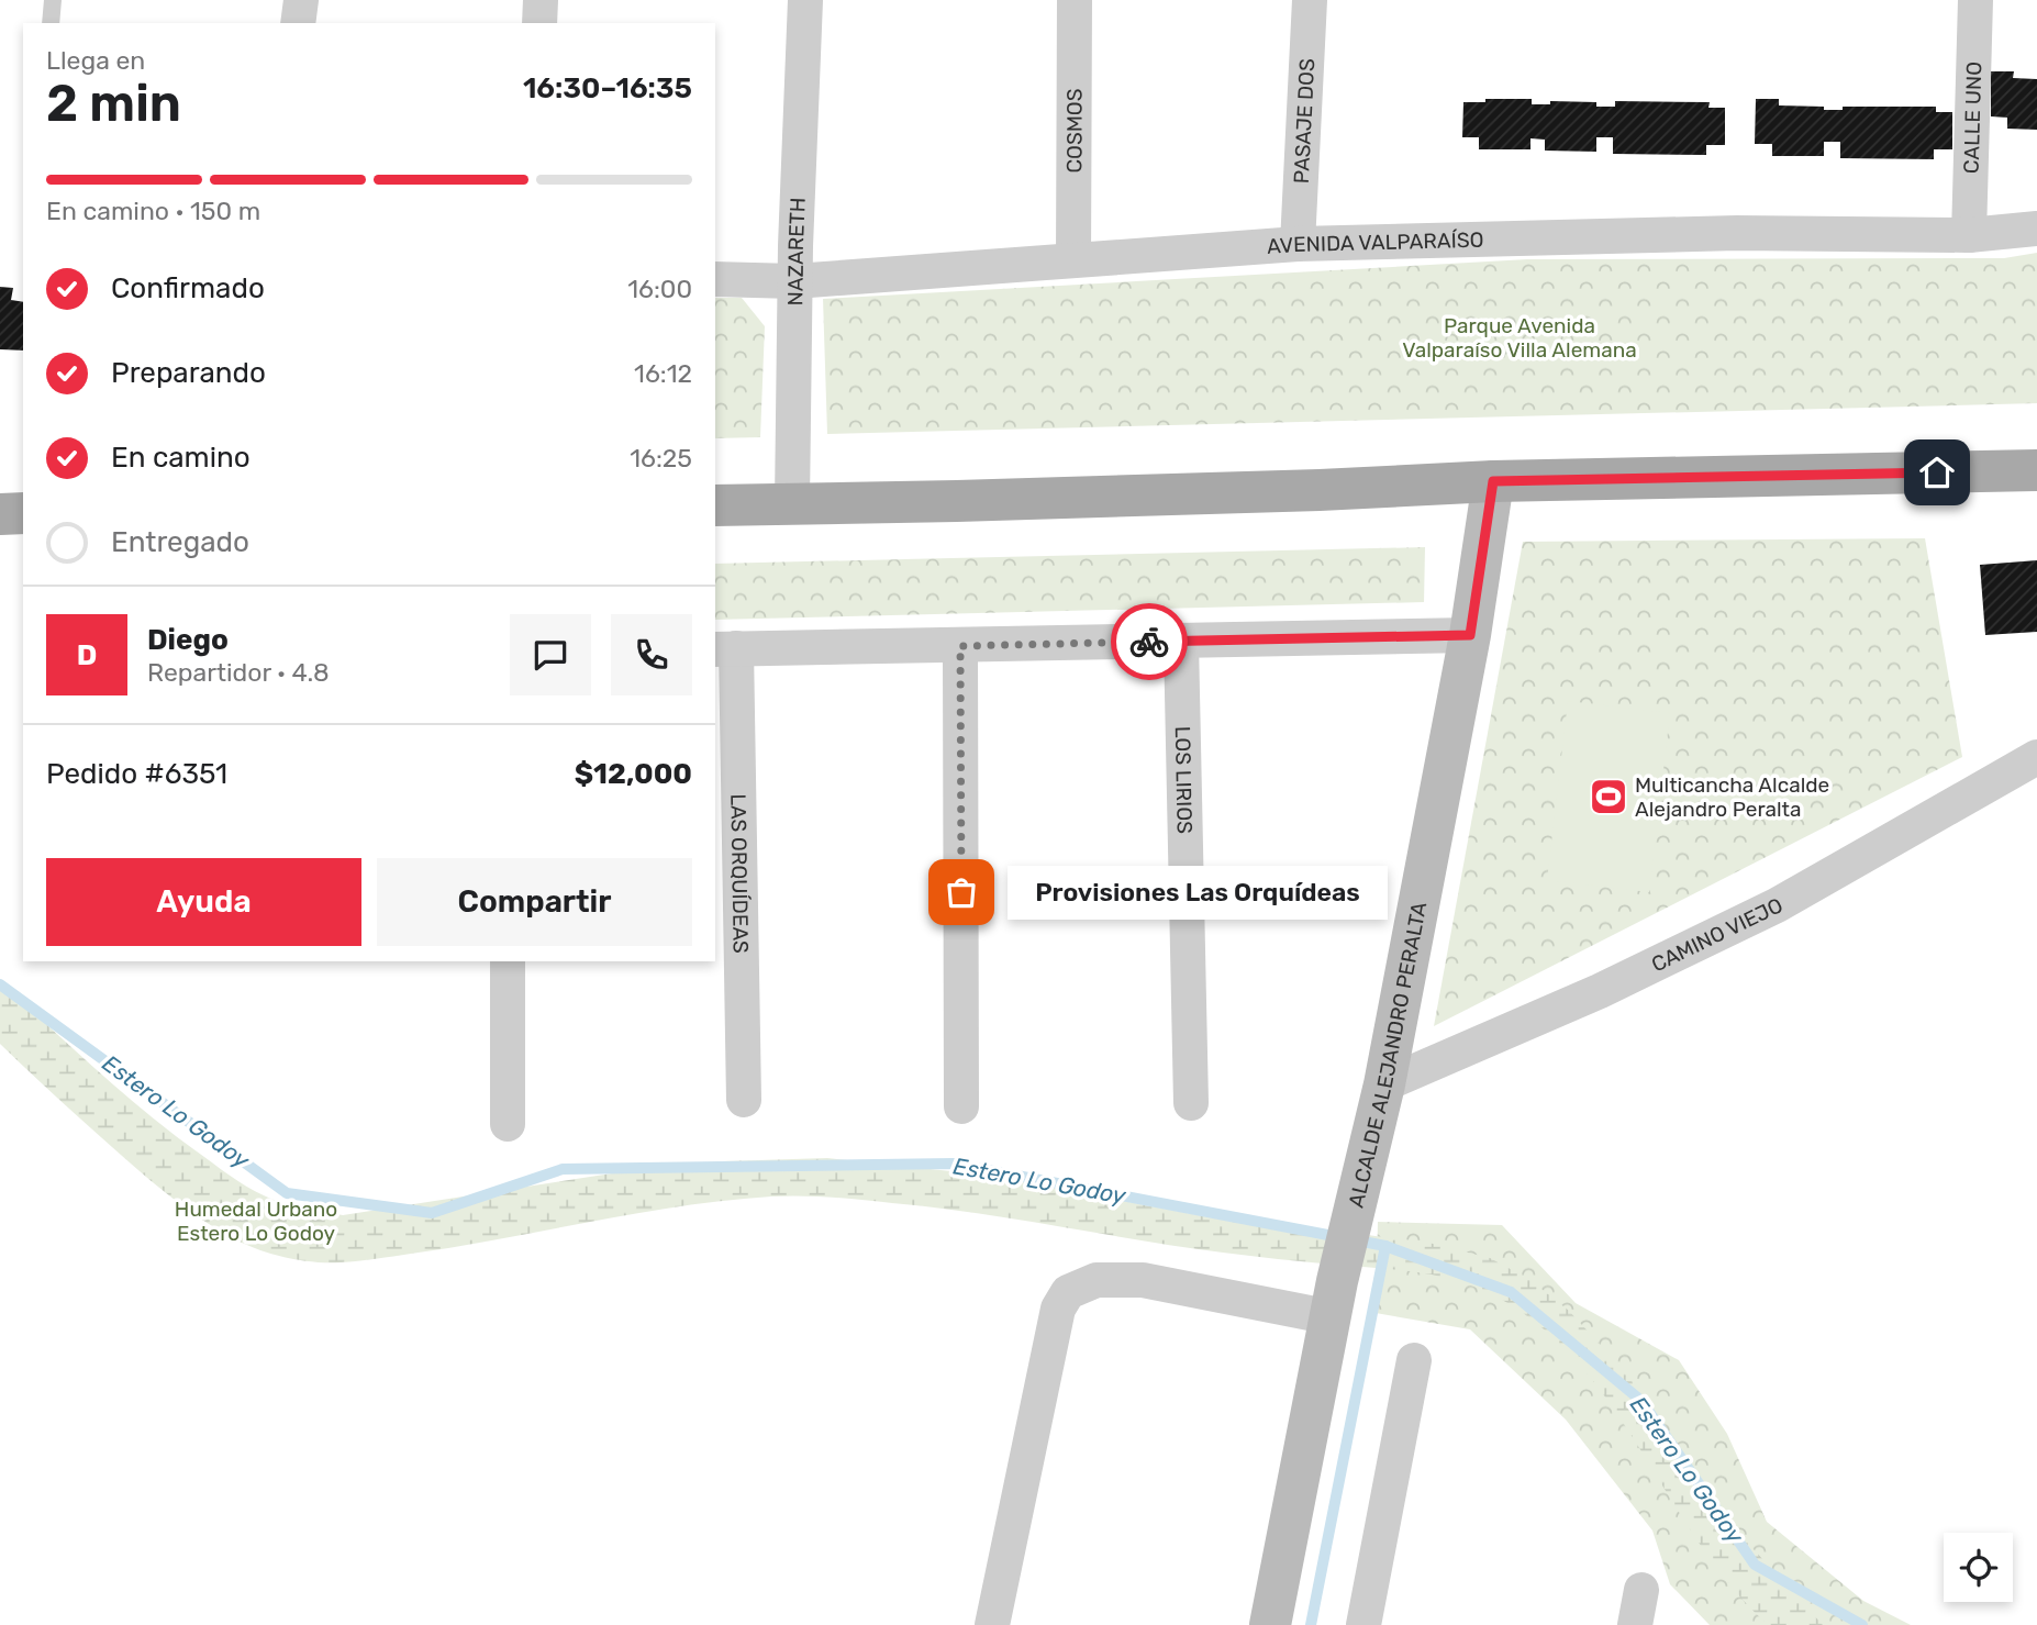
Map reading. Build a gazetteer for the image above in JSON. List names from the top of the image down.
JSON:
{
  "streets": {
    "main road": ["ALCALDE ALEJANDRO PERALTA"],
    "street": [
      "CALLE UNO",
      "PASAJE DOS",
      "COSMOS",
      "AVENIDA VALPARAÍSO",
      "NAZARETH",
      "LOS LIRIOS",
      "LAS ORQUÍDEAS",
      "CAMINO VIEJO"
    ]
  },
  "crossings": [
    ["CALLE UNO", "AVENIDA VALPARAÍSO"],
    ["PASAJE DOS", "AVENIDA VALPARAÍSO"],
    ["COSMOS", "AVENIDA VALPARAÍSO"],
    ["AVENIDA VALPARAÍSO", "NAZARETH"],
    ["CAMINO VIEJO", "ALCALDE ALEJANDRO PERALTA"]
  ],
  "water": ["Estero Lo Godoy"],
  "parks": ["Parque Avenida Valparaíso Villa Alemana", "Humedal Urbano Estero Lo Godoy"],
  "places": {
    "sports": ["Multicancha Alcalde Alejandro Peralta"],
    "other": ["Provisiones Las Orquídeas"]
  },
  "page": {
    "heading": ["2 min", "Llega en", "16:30–16:35"],
    "panel": [
      "Diego",
      "Repartidor · 4.8",
      "Pedido #6351",
      "$12,000"
    ],
    "bar": "En camino · 150 m",
    "list": [
      ["Confirmado", "16:00"],
      ["Preparando", "16:12"],
      ["En camino", "16:25"],
      "Entregado"
    ],
    "round": "D",
    "buttons": ["Ayuda", "Compartir"],
    "bubble": "Provisiones Las Orquídeas"
  }
}
